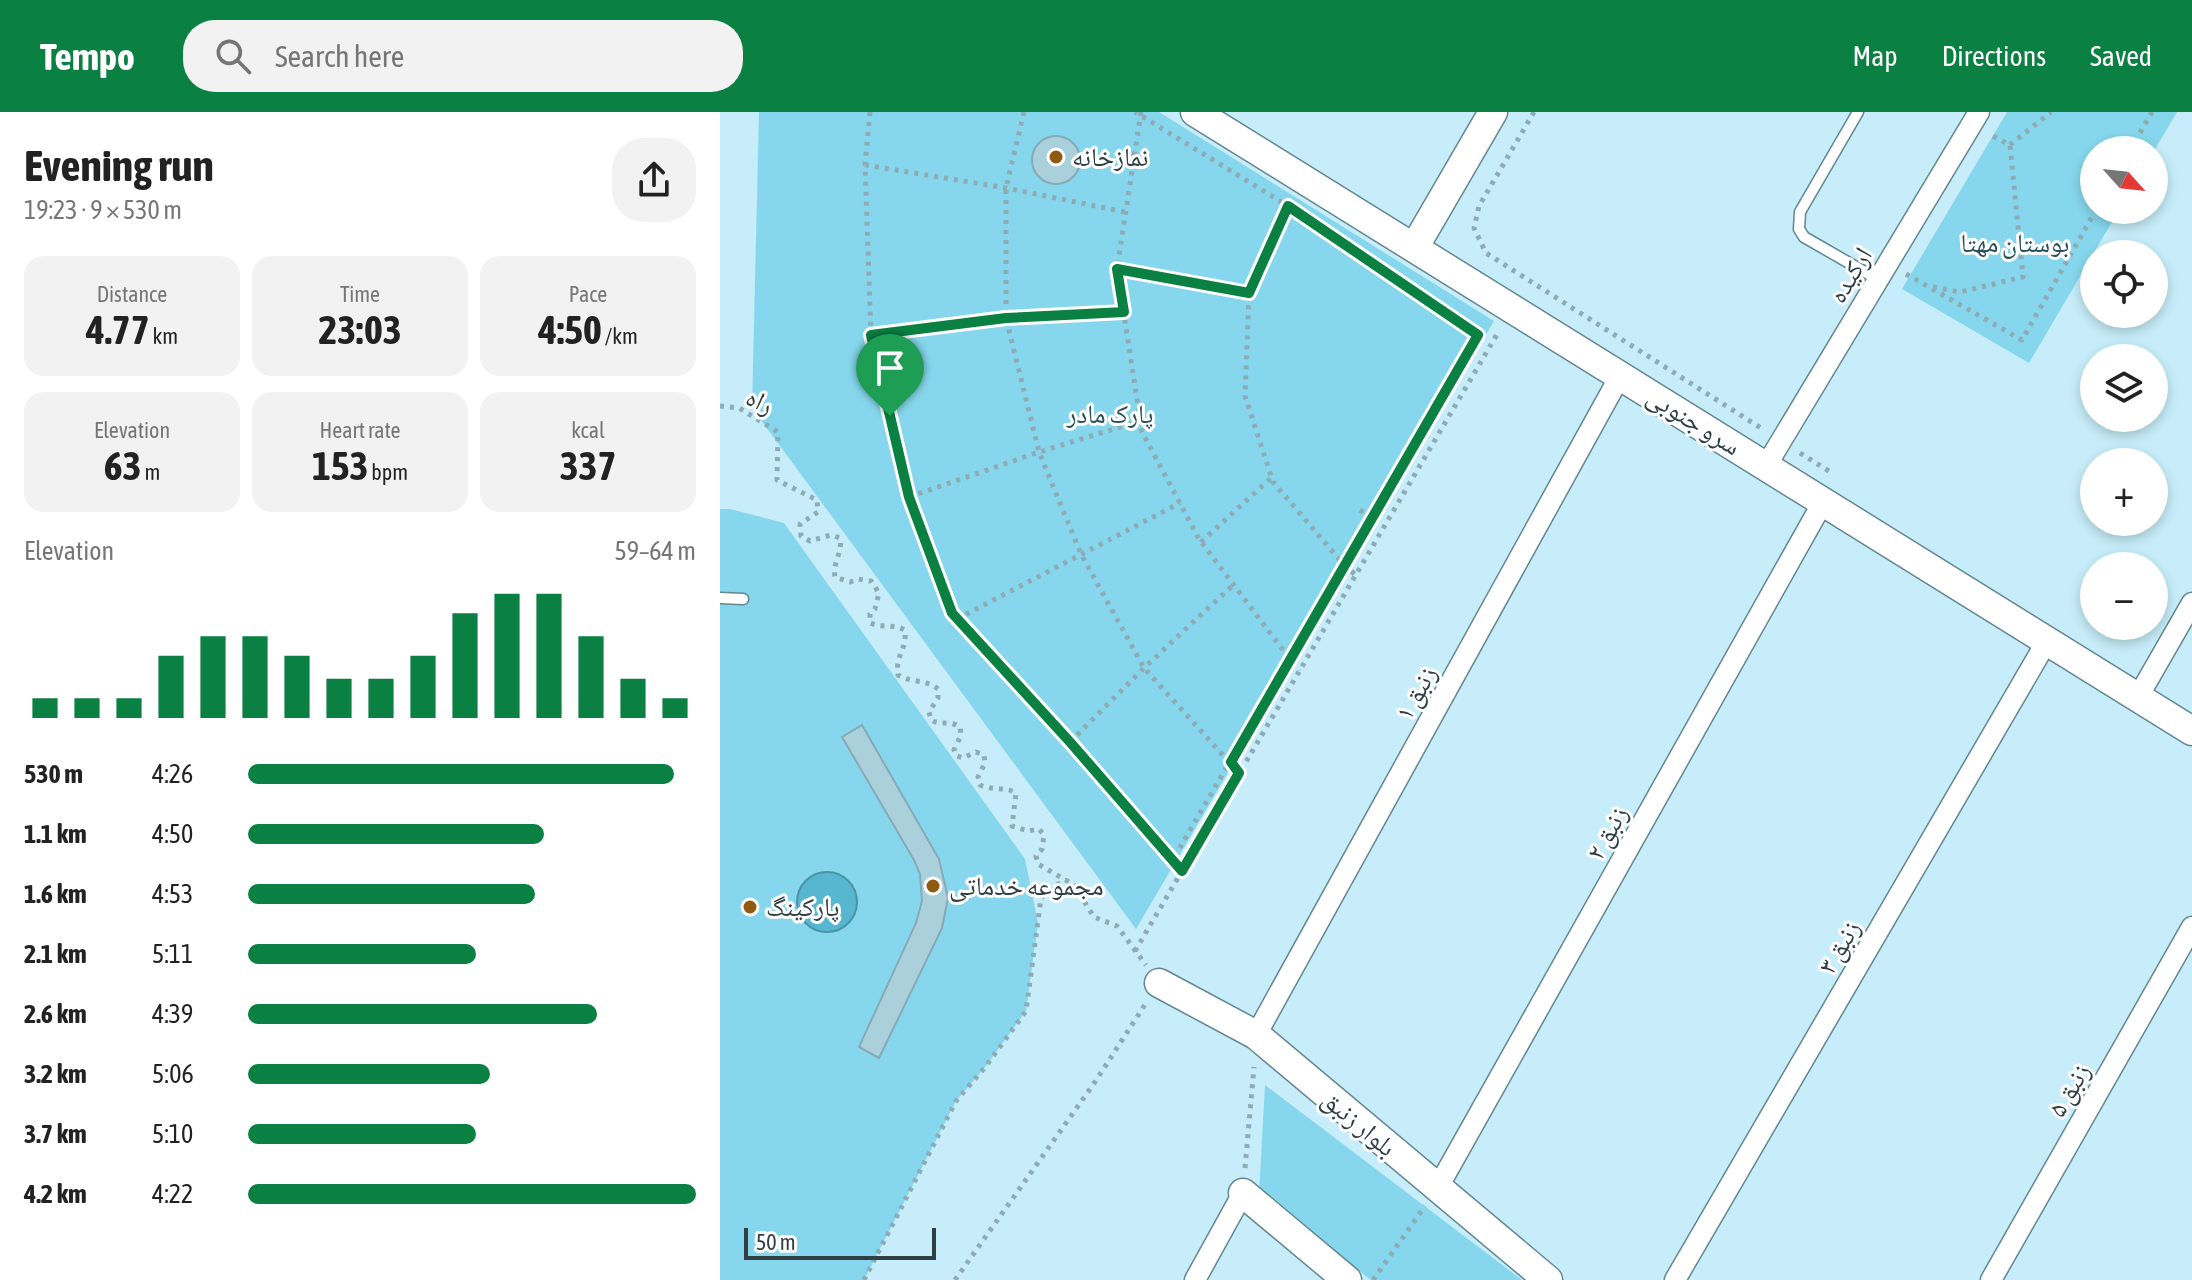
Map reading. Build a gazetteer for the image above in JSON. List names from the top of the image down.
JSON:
{
  "streets": {
    "street": [
      "ارکیده",
      "سرو جنوبی",
      "زنبق ۱",
      "زنبق ۲",
      "زنبق ۳",
      "زنبق ۵",
      "بلوار زنبق"
    ],
    "path": ["راه"]
  },
  "crossings": [
    ["ارکیده", "سرو جنوبی"],
    ["سرو جنوبی", "زنبق ۱"],
    ["سرو جنوبی", "زنبق ۲"],
    ["سرو جنوبی", "زنبق ۳"],
    ["زنبق ۱", "بلوار زنبق"],
    ["زنبق ۲", "بلوار زنبق"]
  ],
  "parks": ["بوستان مهتا", "پارک مادر"],
  "places": ["نمازخانه", "مجموعه خدماتی", "پارکینگ"],
  "scale_bar": "50 m",
  "north": "bottom right",
  "page": {
    "header": "Tempo",
    "search": "Search here",
    "nav": ["Map", "Directions", "Saved"],
    "heading": ["Evening run", "19:23 · 9 × 530 m"],
    "map_buttons": ["+", "−"],
    "stats": [
      ["Distance", "4.77 km"],
      ["Time", "23:03"],
      ["Pace", "4:50 /km"],
      ["Elevation", "63 m"],
      ["Heart rate", "153 bpm"],
      ["kcal", "337"]
    ],
    "chart": ["Elevation", "59–64 m"],
    "list": [
      {
        "name": "530 m",
        "note": "4:26"
      },
      {
        "name": "1.1 km",
        "note": "4:50"
      },
      {
        "name": "1.6 km",
        "note": "4:53"
      },
      {
        "name": "2.1 km",
        "note": "5:11"
      },
      {
        "name": "2.6 km",
        "note": "4:39"
      },
      {
        "name": "3.2 km",
        "note": "5:06"
      },
      {
        "name": "3.7 km",
        "note": "5:10"
      },
      {
        "name": "4.2 km",
        "note": "4:22"
      }
    ],
    "scale": "50 m"
  }
}
